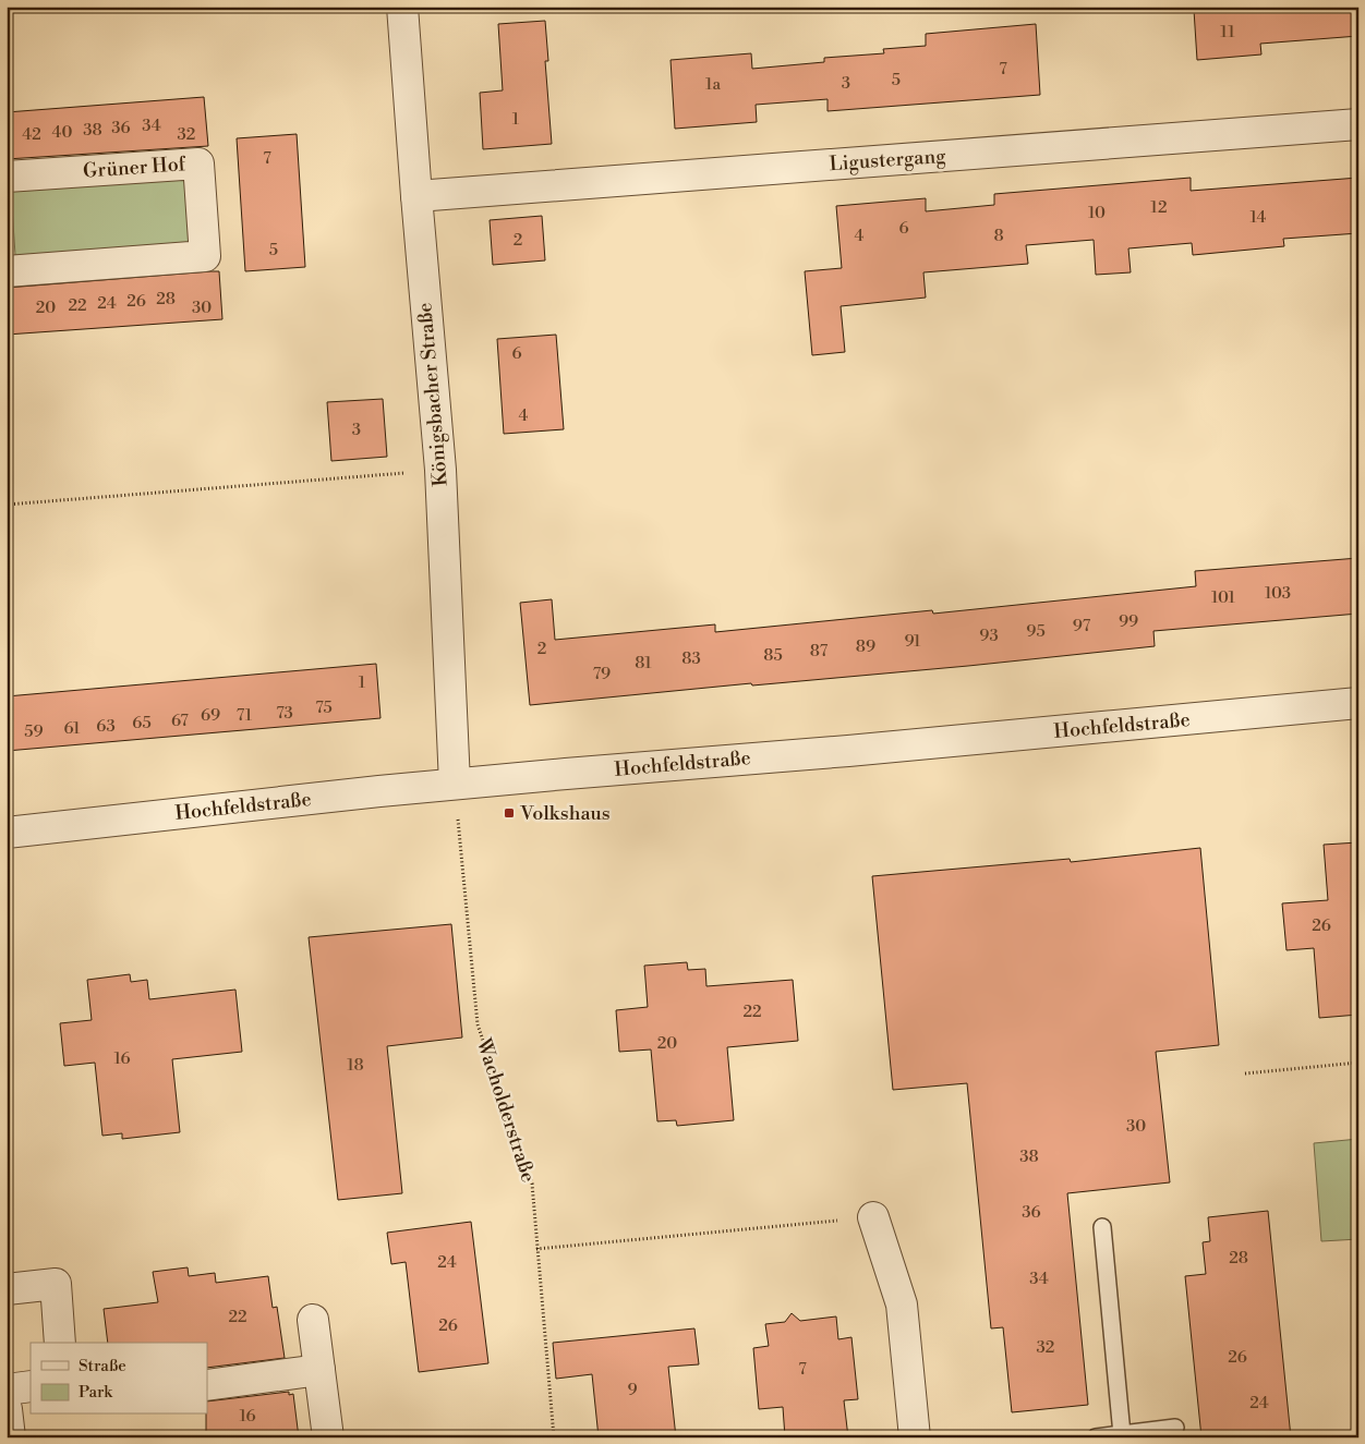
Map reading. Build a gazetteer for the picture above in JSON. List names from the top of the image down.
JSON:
{
  "streets": {
    "street": [
      "Ligustergang",
      "Grüner Hof",
      "Königsbacher Straße",
      "Hochfeldstraße"
    ],
    "path": ["Wacholderstraße"]
  },
  "crossings": [
    ["Ligustergang", "Königsbacher Straße"],
    ["Königsbacher Straße", "Hochfeldstraße"],
    ["Königsbacher Straße", "Wacholderstraße"],
    ["Hochfeldstraße", "Wacholderstraße"]
  ],
  "places": {
    "transit": ["Volkshaus"]
  },
  "house_numbers": [
    "11",
    "7",
    "5",
    "3",
    "1a",
    "1",
    "34",
    "36",
    "38",
    "40",
    "42",
    "32",
    "7",
    "12",
    "10",
    "14",
    "6",
    "4",
    "8",
    "2",
    "5",
    "28",
    "26",
    "24",
    "22",
    "20",
    "30",
    "6",
    "4",
    "3",
    "103",
    "101",
    "99",
    "97",
    "95",
    "93",
    "91",
    "89",
    "2",
    "87",
    "85",
    "83",
    "81",
    "79",
    "1",
    "75",
    "73",
    "69",
    "71",
    "67",
    "65",
    "63",
    "61",
    "59",
    "26",
    "22",
    "20",
    "16",
    "18",
    "30",
    "38",
    "36",
    "28",
    "24",
    "34",
    "22",
    "26",
    "32",
    "26",
    "7",
    "9",
    "24",
    "16"
  ],
  "legend": ["Straße", "Park"]
}
